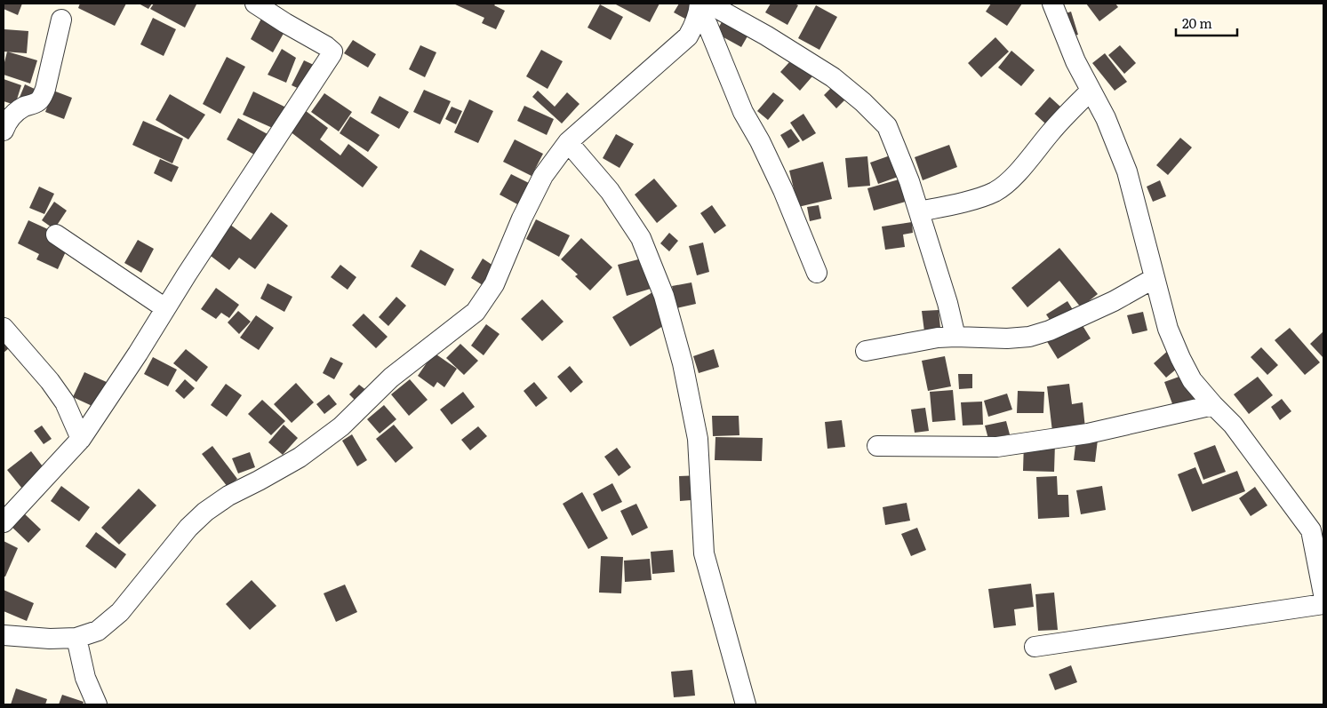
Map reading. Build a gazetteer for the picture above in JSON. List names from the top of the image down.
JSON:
{
  "scale_bar": "20 m"
}
